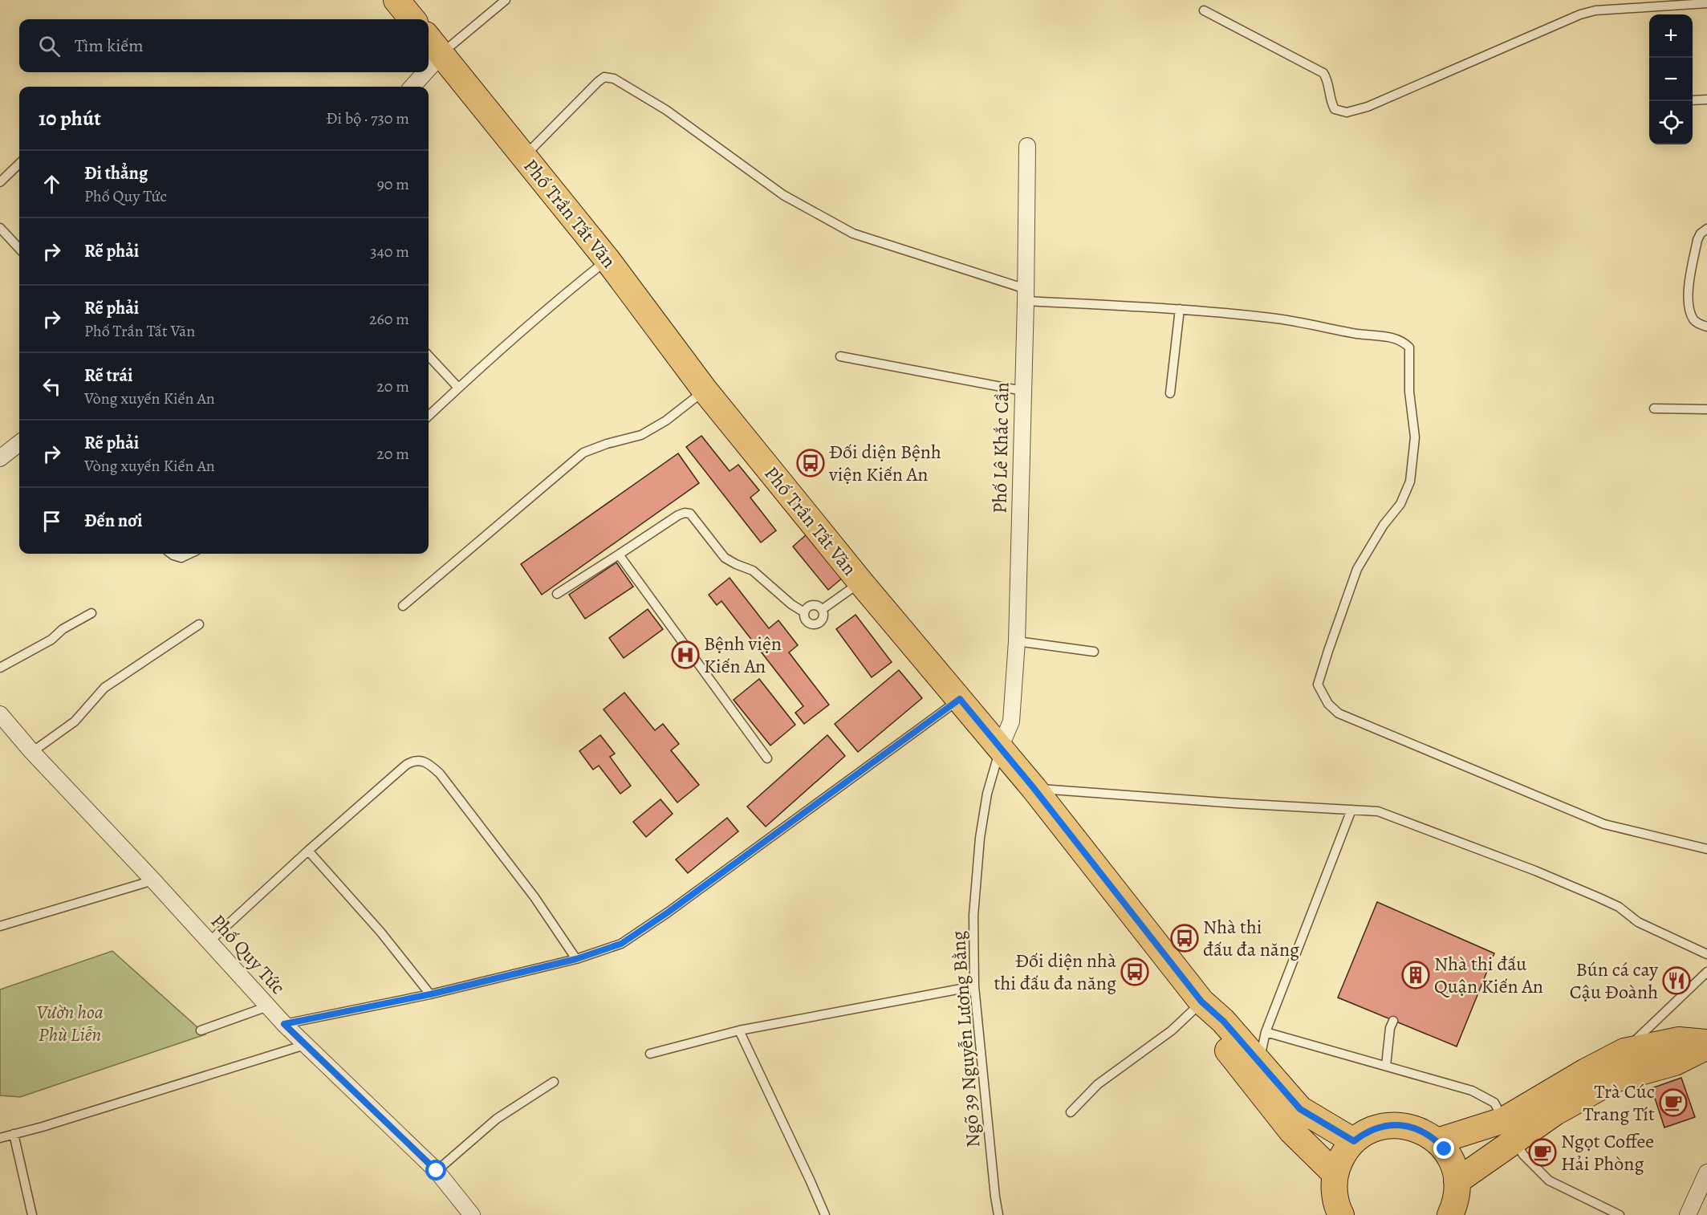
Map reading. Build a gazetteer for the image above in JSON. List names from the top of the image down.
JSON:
{
  "streets": {
    "main road": ["Phố Trần Tất Văn"],
    "street": ["Phố Lê Khắc Cần", "Phố Quy Tức"],
    "lane": ["Ngõ 39 Nguyễn Lương Bằng"]
  },
  "crossings": [
    ["Phố Trần Tất Văn", "Phố Lê Khắc Cần"],
    ["Phố Trần Tất Văn", "Ngõ 39 Nguyễn Lương Bằng"],
    ["Phố Lê Khắc Cần", "Ngõ 39 Nguyễn Lương Bằng"]
  ],
  "parks": ["Vườn hoa Phù Liễn"],
  "places": {
    "bus stop": ["Đối diện Bệnh viện Kiến An", "Nhà thi đấu đa năng", "Đối diện nhà thi đấu đa năng"],
    "hospital": ["Bệnh viện Kiến An"],
    "building": ["Nhà thi đấu Quận Kiến An"],
    "restaurant": ["Bún cá cay Cậu Đoành"],
    "cafe": ["Trà Cúc Trang Tít", "Ngọt Coffee Hải Phòng"]
  },
  "page": {
    "map_buttons": ["+", "−"],
    "search": "Tìm kiếm",
    "heading": ["10 phút", "Đi bộ · 730 m"],
    "list": [
      ["Đi thẳng", "Phố Quy Tức", "90 m"],
      ["Rẽ phải", "340 m"],
      ["Rẽ phải", "Phố Trần Tất Văn", "260 m"],
      ["Rẽ trái", "Vòng xuyến Kiến An", "20 m"],
      ["Rẽ phải", "Vòng xuyến Kiến An", "20 m"],
      "Đến nơi"
    ]
  }
}
